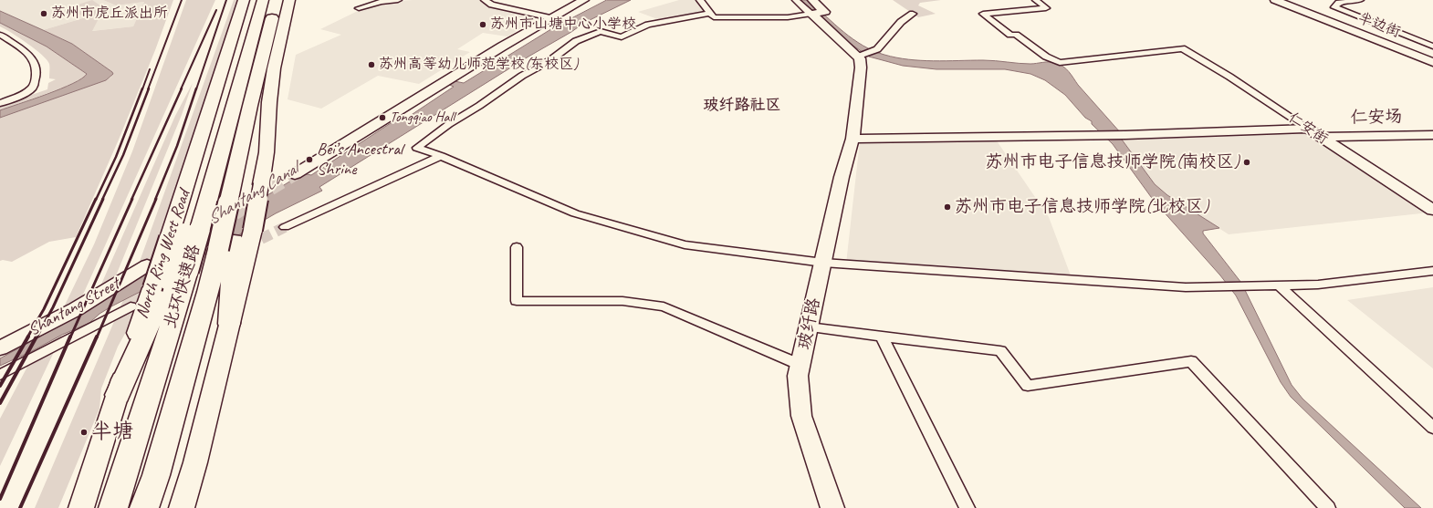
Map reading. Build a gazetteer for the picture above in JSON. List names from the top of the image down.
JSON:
{
  "streets": {
    "highway": ["北环快速路"],
    "main road": ["North Ring West Road"],
    "street": [
      "半边街",
      "仁安场",
      "仁安街",
      "Shantang Street",
      "玻纤路"
    ]
  },
  "crossings": [
    ["仁安场", "仁安街"]
  ],
  "districts": ["玻纤路社区"],
  "water": ["Shantang Canal"],
  "places": [
    "苏州市虎丘派出所",
    "苏州市山塘中心小学校",
    "苏州高等幼儿师范学校(东校区)",
    "Tongqiao Hall",
    "Bei’s Ancestral Shrine",
    "苏州市电子信息技师学院(南校区)",
    "苏州市电子信息技师学院(北校区)",
    "半塘"
  ]
}
